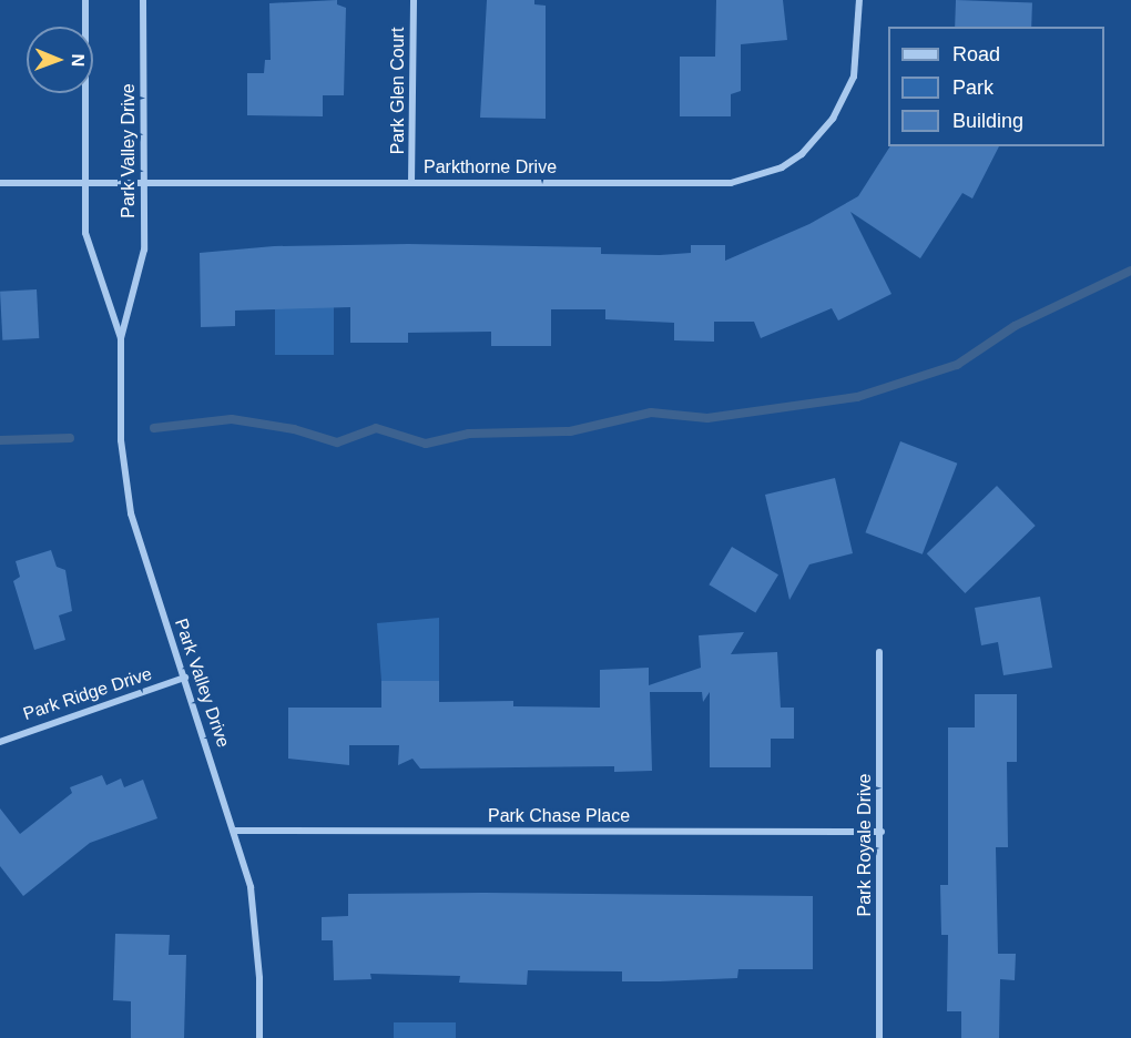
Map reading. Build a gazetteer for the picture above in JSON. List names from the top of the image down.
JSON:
{
  "streets": {
    "street": [
      "Park Glen Court",
      "Park Valley Drive",
      "Parkthorne Drive",
      "Park Ridge Drive",
      "Park Chase Place",
      "Park Royale Drive"
    ]
  },
  "crossings": [
    ["Park Glen Court", "Parkthorne Drive"],
    ["Park Valley Drive", "Parkthorne Drive"],
    ["Park Valley Drive", "Park Ridge Drive"],
    ["Park Valley Drive", "Park Chase Place"],
    ["Park Chase Place", "Park Royale Drive"]
  ],
  "legend": ["Road", "Park", "Building"],
  "north": "right"
}
